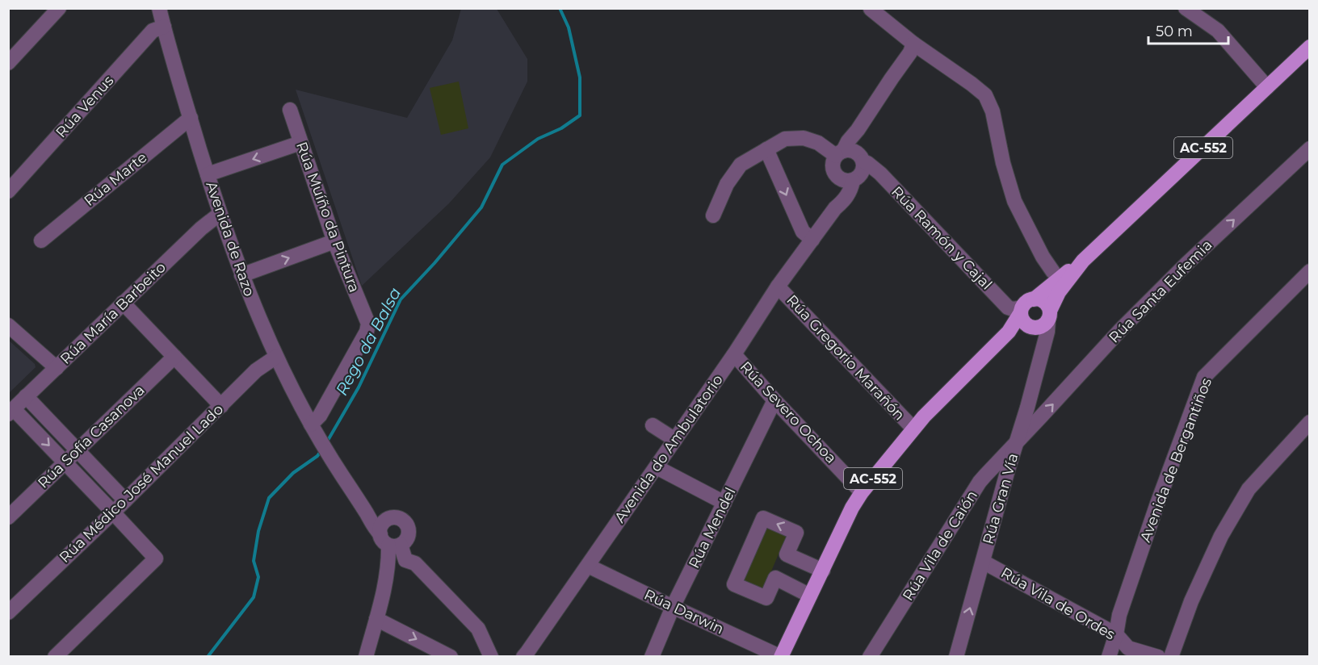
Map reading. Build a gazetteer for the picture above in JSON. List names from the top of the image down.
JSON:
{
  "streets": {
    "main road": ["AC-552"],
    "street": [
      "Rúa Venus",
      "Rúa Marte",
      "Rúa Muíño da Pintura",
      "Rúa Ramón y Cajal",
      "Avenida de Razo",
      "Rúa Santa Eufemia",
      "Rúa María Barbeito",
      "Rúa Gregorio Marañón",
      "Rúa Severo Ochoa",
      "Rúa Sofía Casanova",
      "Avenida do Ambulatorio",
      "Avenida de Bergantiños",
      "Rúa Médico José Manuel Lado",
      "Rúa Gran Vía",
      "Rúa Mendel",
      "Rúa Vila de Caión",
      "Rúa Vila de Ordes",
      "Rúa Darwin"
    ]
  },
  "crossings": [
    ["Rúa Venus", "Avenida de Razo"],
    ["AC-552", "Rúa Ramón y Cajal"],
    ["AC-552", "Rúa Gregorio Marañón"],
    ["AC-552", "Rúa Severo Ochoa"],
    ["AC-552", "Rúa Gran Vía"],
    ["AC-552", "Rúa Darwin"],
    ["Rúa Marte", "Avenida de Razo"],
    ["Rúa Muíño da Pintura", "Avenida de Razo"],
    ["Rúa Ramón y Cajal", "Rúa Gran Vía"],
    ["Avenida de Razo", "Rúa María Barbeito"],
    ["Avenida de Razo", "Rúa Médico José Manuel Lado"],
    ["Rúa Santa Eufemia", "Rúa Gran Vía"],
    ["Rúa Santa Eufemia", "Rúa Vila de Caión"],
    ["Rúa Gregorio Marañón", "Avenida do Ambulatorio"],
    ["Rúa Severo Ochoa", "Avenida do Ambulatorio"],
    ["Rúa Severo Ochoa", "Rúa Mendel"],
    ["Avenida do Ambulatorio", "Rúa Darwin"],
    ["Avenida de Bergantiños", "Rúa Vila de Ordes"],
    ["Rúa Gran Vía", "Rúa Vila de Caión"],
    ["Rúa Gran Vía", "Rúa Vila de Ordes"],
    ["Rúa Mendel", "Rúa Darwin"]
  ],
  "one_way": ["Rúa Santa Eufemia"],
  "water": ["Rego da Balsa"],
  "scale_bar": "50 m"
}
